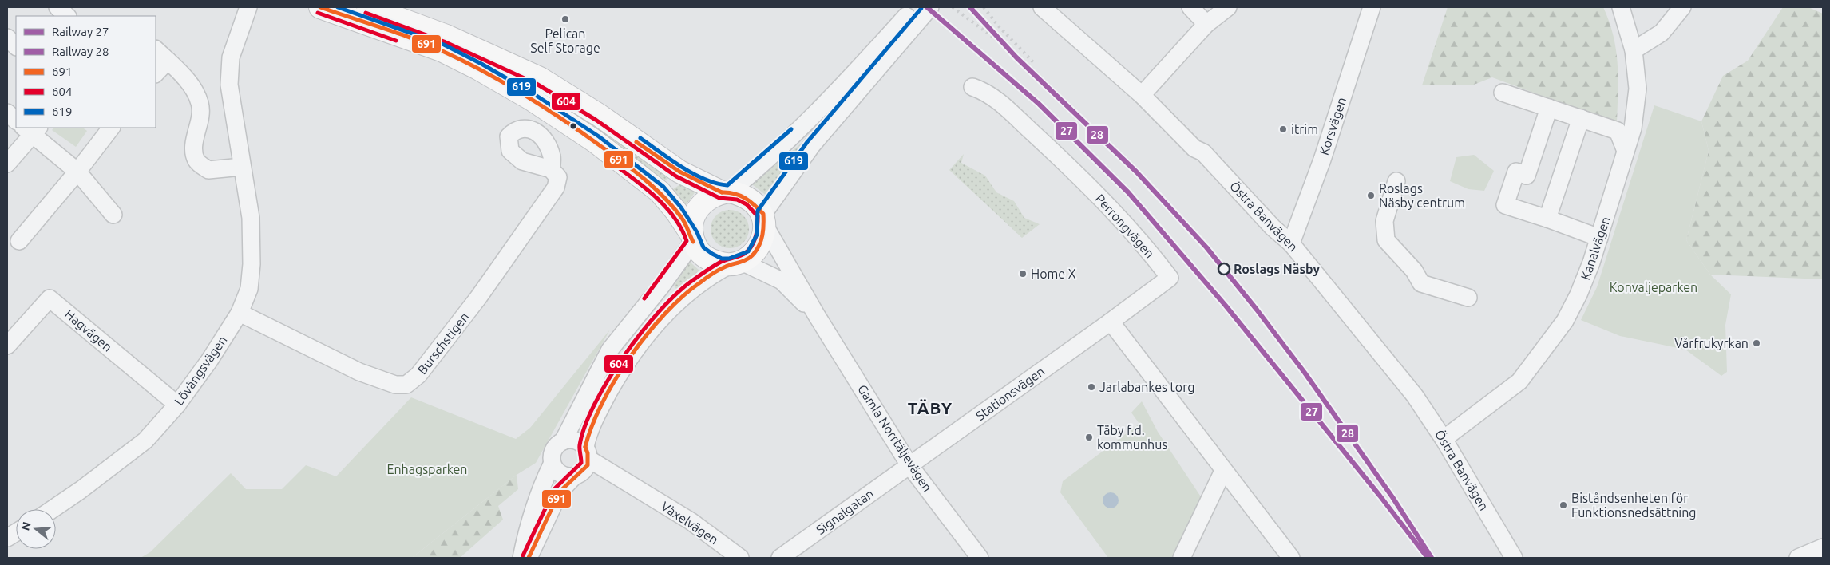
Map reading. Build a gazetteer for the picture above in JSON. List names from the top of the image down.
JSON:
{
  "streets": {
    "street": [
      "Korsvägen",
      "Östra Banvägen",
      "Perrongvägen",
      "Kanalvägen",
      "Hagvägen",
      "Burschstigen",
      "Lövängsvägen",
      "Stationsvägen",
      "Gamla Norrtäljevägen",
      "Signalgatan",
      "Växelvägen"
    ]
  },
  "crossings": [
    ["Korsvägen", "Östra Banvägen"],
    ["Östra Banvägen", "Kanalvägen"],
    ["Perrongvägen", "Stationsvägen"],
    ["Hagvägen", "Lövängsvägen"],
    ["Burschstigen", "Lövängsvägen"],
    ["Stationsvägen", "Gamla Norrtäljevägen"],
    ["Stationsvägen", "Signalgatan"],
    ["Gamla Norrtäljevägen", "Signalgatan"]
  ],
  "districts": ["TÄBY"],
  "parks": ["Konvaljeparken", "Enhagsparken"],
  "places": [
    "Pelican Self Storage",
    "itrim",
    "Roslags Näsby centrum",
    "Roslags Näsby",
    "Home X",
    "Vårfrukyrkan",
    "Jarlabankes torg",
    "Täby f.d. kommunhus",
    "Biståndsenheten för Funktionsnedsättning"
  ],
  "lines": [
    "rail line 27",
    "rail line 28",
    "transit line 691",
    "transit line 619",
    "transit line 604"
  ],
  "legend": [
    "Railway 27",
    "Railway 28",
    "691",
    "604",
    "619"
  ],
  "north": "left"
}
